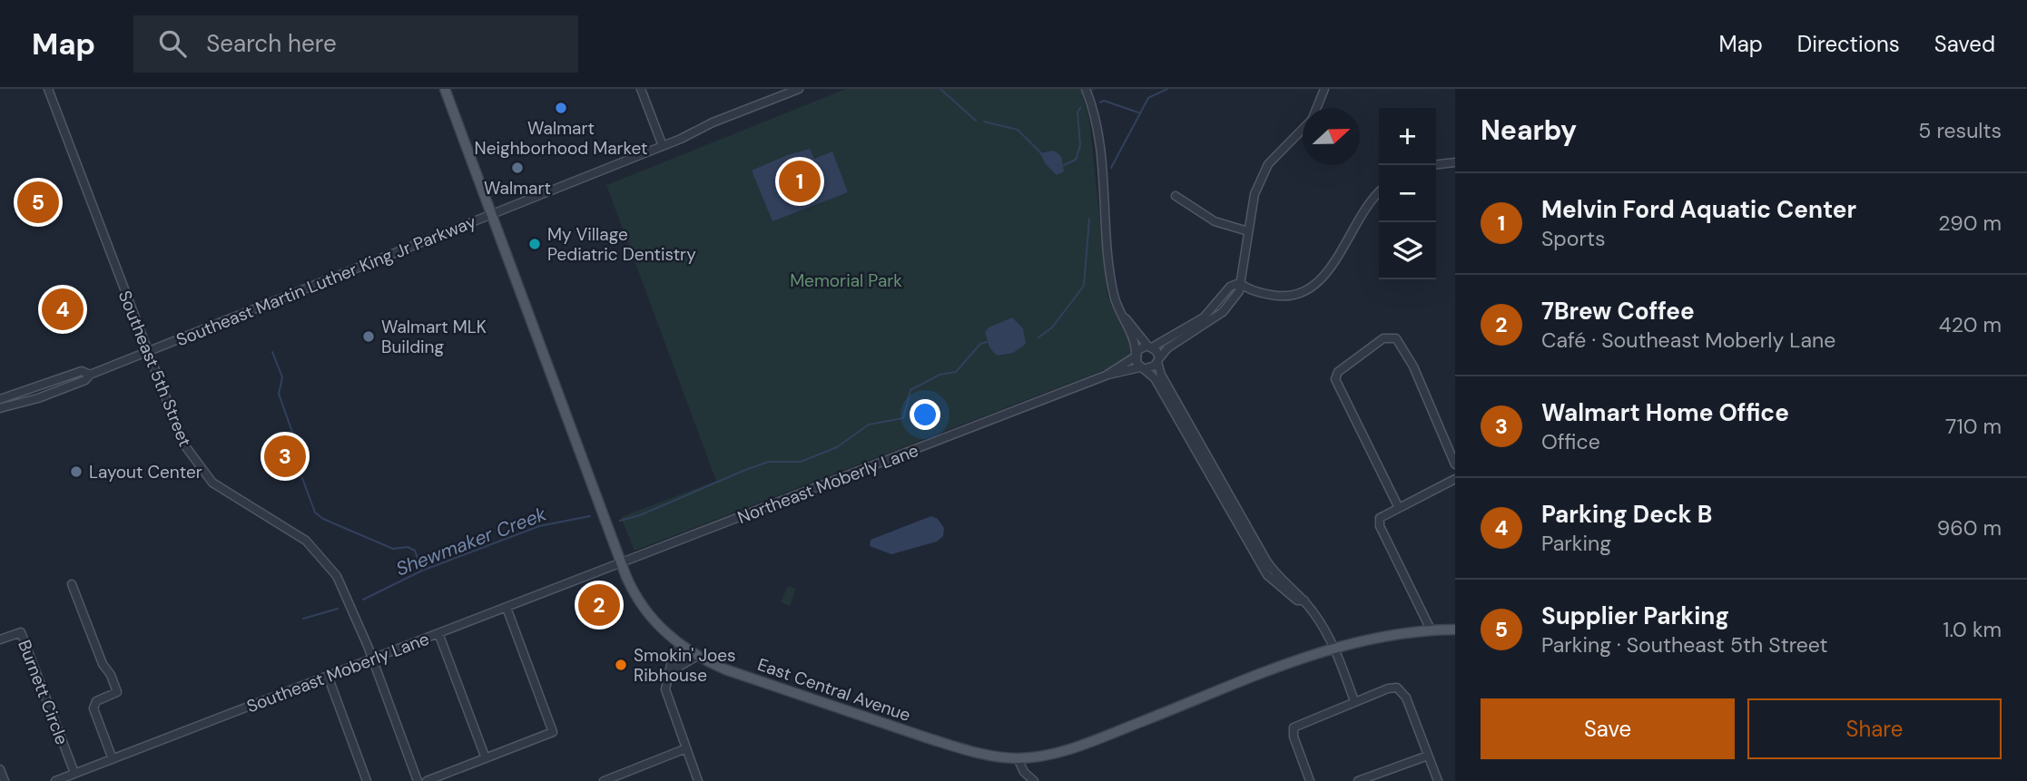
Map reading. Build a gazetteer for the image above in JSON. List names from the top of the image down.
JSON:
{
  "streets": {
    "main road": ["East Central Avenue"],
    "street": [
      "Southeast Martin Luther King Jr Parkway",
      "Southeast 5th Street",
      "Northeast Moberly Lane",
      "Southeast Moberly Lane",
      "Burnett Circle"
    ]
  },
  "crossings": [
    ["Southeast Martin Luther King Jr Parkway", "Southeast 5th Street"],
    ["Southeast Martin Luther King Jr Parkway", "East Central Avenue"],
    ["Southeast 5th Street", "Southeast Moberly Lane"],
    ["Northeast Moberly Lane", "Southeast Moberly Lane"],
    ["Northeast Moberly Lane", "East Central Avenue"],
    ["Southeast Moberly Lane", "East Central Avenue"],
    ["Southeast Moberly Lane", "Burnett Circle"]
  ],
  "water": ["Shewmaker Creek"],
  "parks": ["Memorial Park"],
  "places": [
    "Walmart Neighborhood Market",
    "Walmart",
    "My Village Pediatric Dentistry",
    "Walmart MLK Building",
    "Layout Center",
    "Smokin' Joes Ribhouse"
  ],
  "north": "right",
  "page": {
    "header": "Map",
    "search": "Search here",
    "nav": ["Map", "Directions", "Saved"],
    "heading": ["Nearby", "5 results"],
    "map_buttons": ["+", "−"],
    "pins": [
      "1",
      "5",
      "4",
      "3",
      "2"
    ],
    "list": [
      {
        "mark": "1",
        "name": "Melvin Ford Aquatic Center",
        "note": "Sports",
        "value": "290 m"
      },
      {
        "mark": "2",
        "name": "7Brew Coffee",
        "note": "Café · Southeast Moberly Lane",
        "value": "420 m"
      },
      {
        "mark": "3",
        "name": "Walmart Home Office",
        "note": "Office",
        "value": "710 m"
      },
      {
        "mark": "4",
        "name": "Parking Deck B",
        "note": "Parking",
        "value": "960 m"
      },
      {
        "mark": "5",
        "name": "Supplier Parking",
        "note": "Parking · Southeast 5th Street",
        "value": "1.0 km"
      }
    ],
    "buttons": ["Save", "Share"]
  }
}
